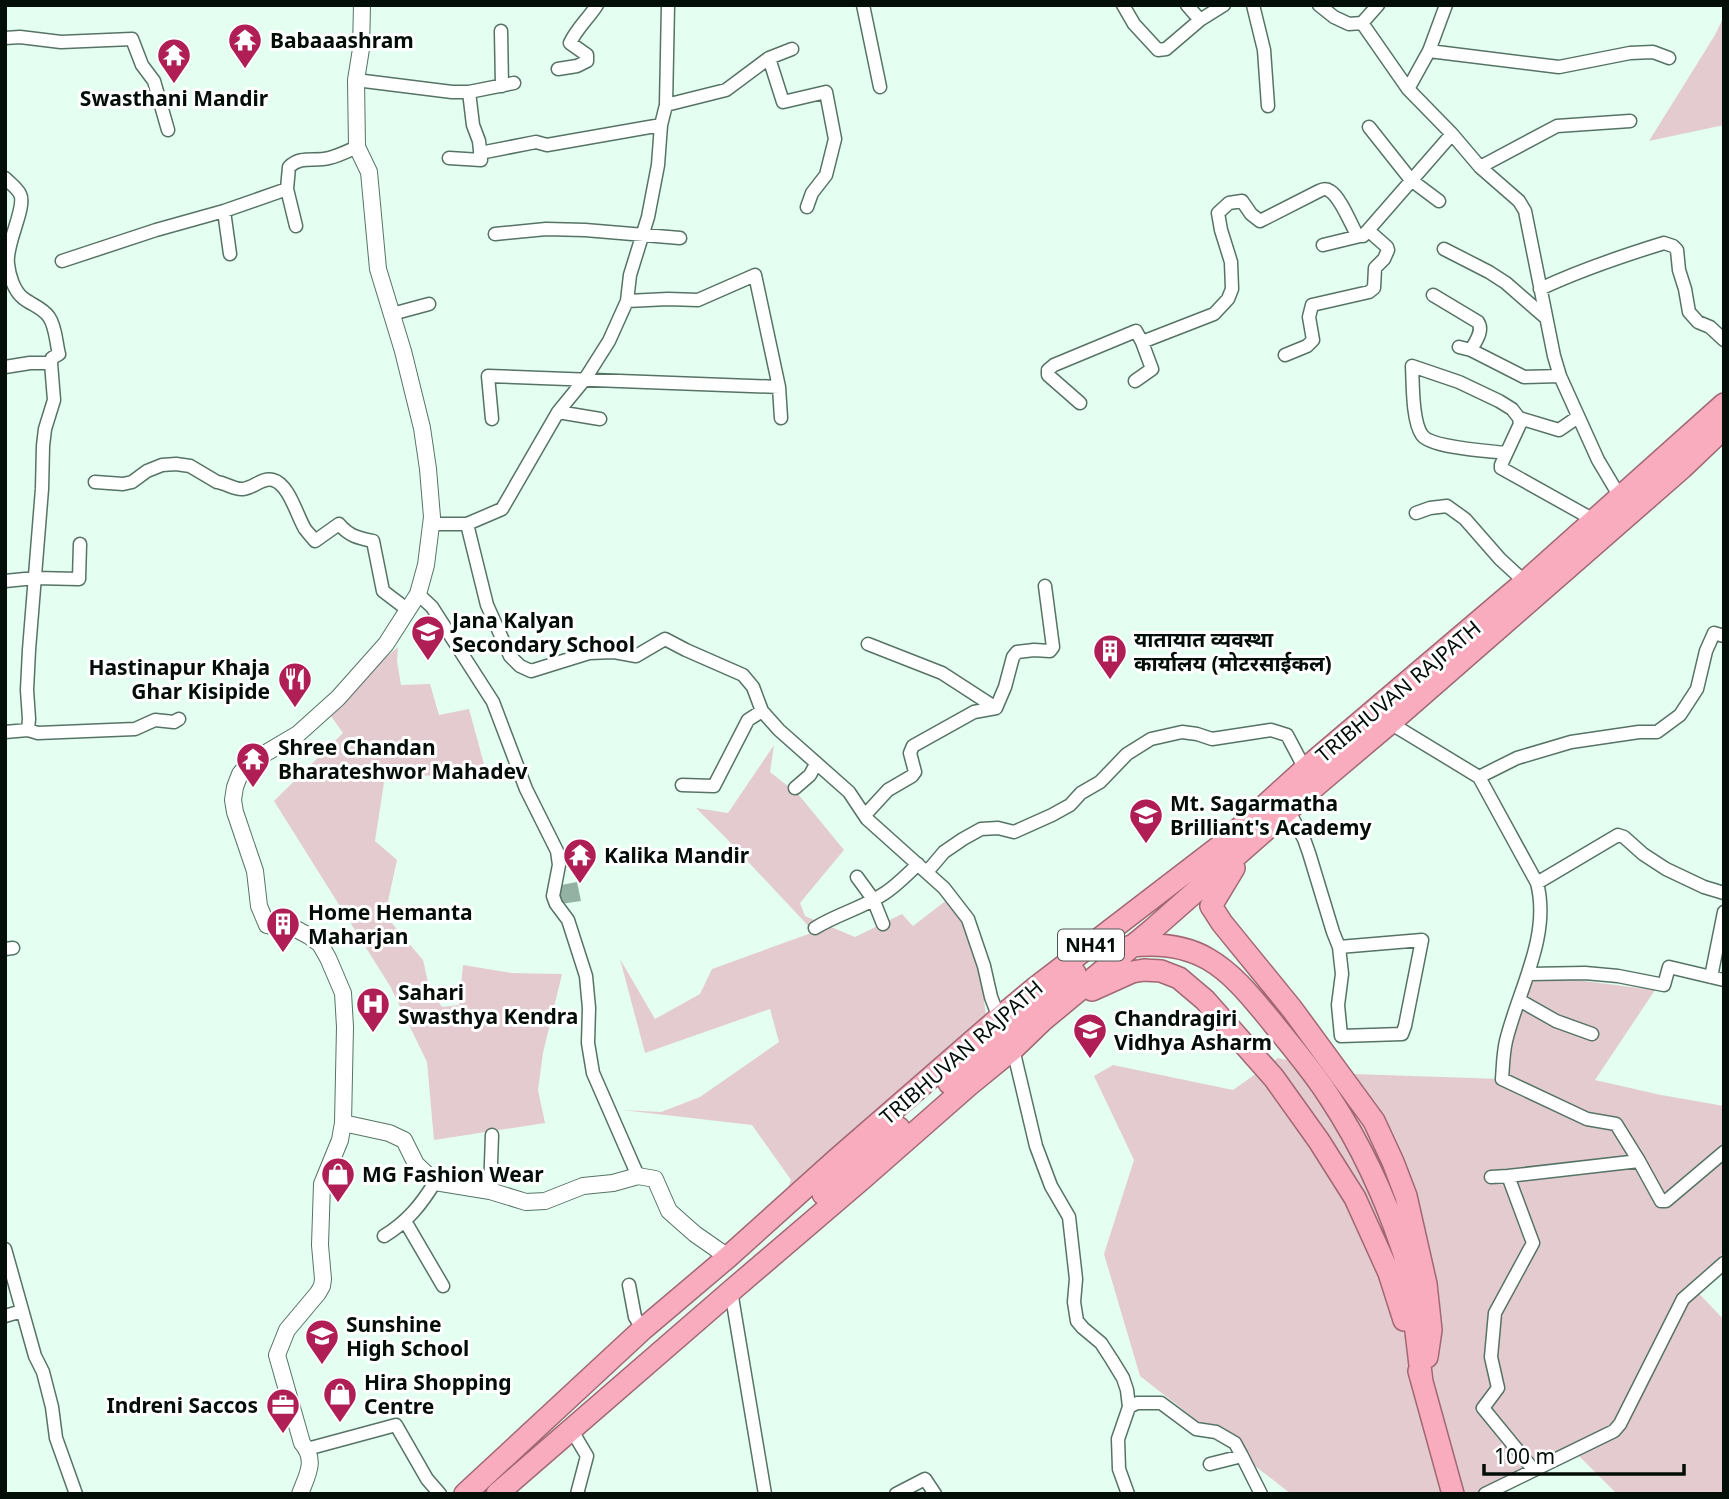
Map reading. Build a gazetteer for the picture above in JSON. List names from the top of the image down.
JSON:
{
  "streets": {
    "highway": ["TRIBHUVAN RAJPATH", "NH41"]
  },
  "places": {
    "temple": [
      "Babaaashram",
      "Swasthani Mandir",
      "Shree Chandan Bharateshwor Mahadev",
      "Kalika Mandir"
    ],
    "school or university": [
      "Jana Kalyan Secondary School",
      "Mt. Sagarmatha Brilliant's Academy",
      "Chandragiri Vidhya Asharm",
      "Sunshine High School"
    ],
    "building": ["यातायात व्यवस्था कार्यालय (मोटरसाईकल)", "Home Hemanta Maharjan"],
    "restaurant": ["Hastinapur Khaja Ghar Kisipide"],
    "hospital": ["Sahari Swasthya Kendra"],
    "shop": ["MG Fashion Wear", "Hira Shopping Centre"],
    "office": ["Indreni Saccos"]
  },
  "scale_bar": "100 m"
}
